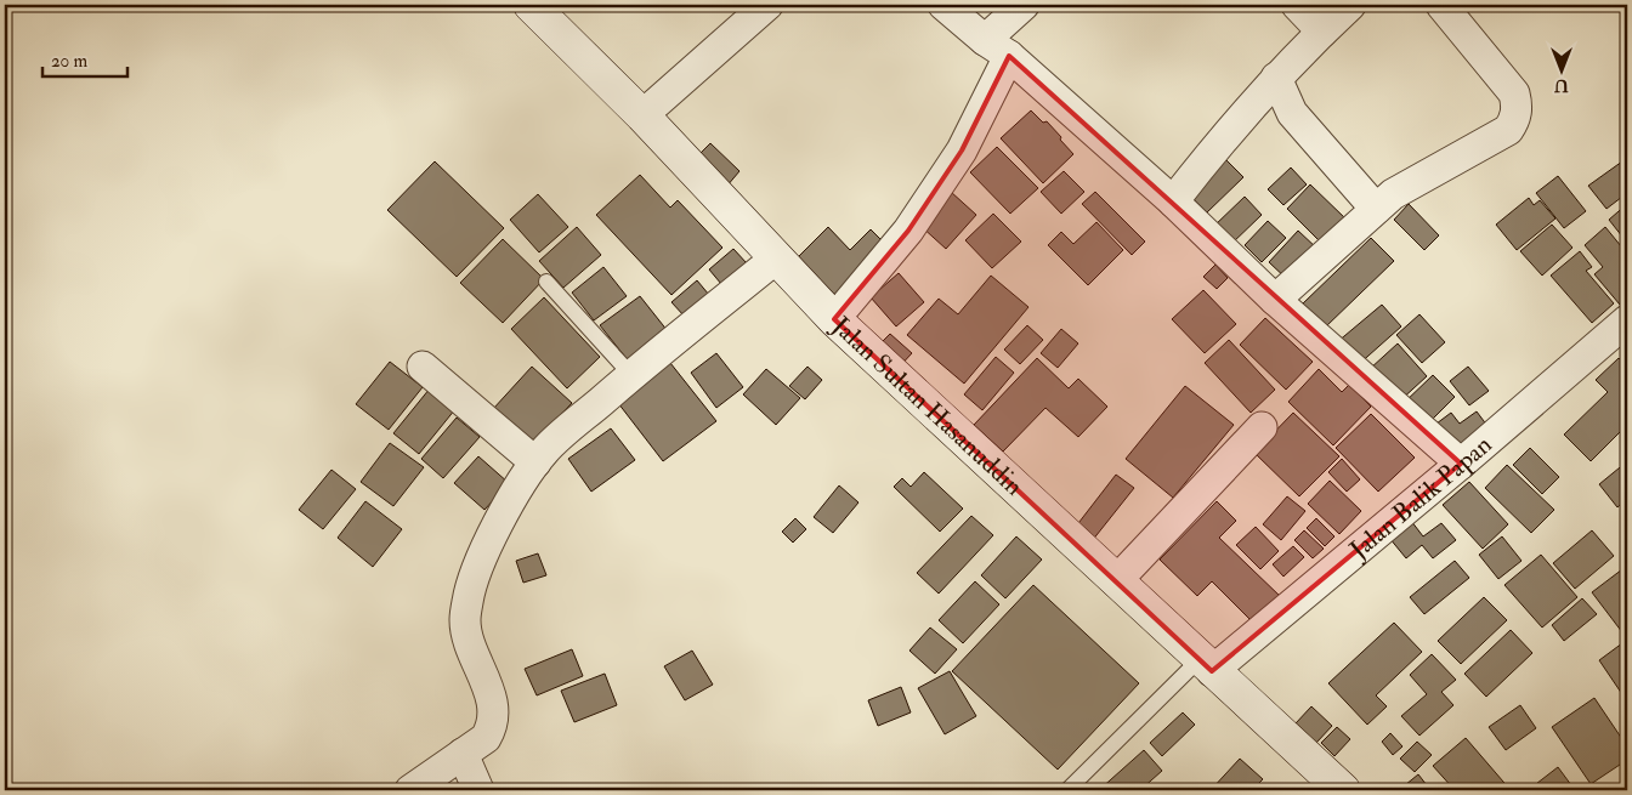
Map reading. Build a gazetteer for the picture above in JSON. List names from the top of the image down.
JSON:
{
  "streets": {
    "street": ["Jalan Sultan Hasanuddin", "Jalan Balik Papan"]
  },
  "crossings": [
    ["Jalan Sultan Hasanuddin", "Jalan Balik Papan"]
  ],
  "scale_bar": "20 m",
  "north": "bottom"
}
